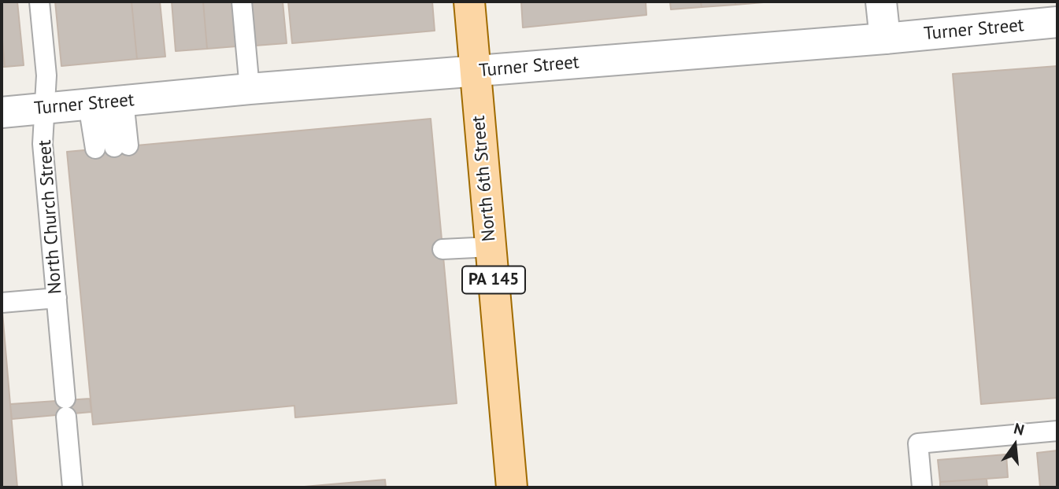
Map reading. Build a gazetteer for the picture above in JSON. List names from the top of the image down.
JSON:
{
  "streets": {
    "main road": ["North 6th Street", "PA 145"],
    "street": ["Turner Street"],
    "lane": ["North Church Street"]
  },
  "crossings": [
    ["Turner Street", "North 6th Street"],
    ["Turner Street", "North Church Street"]
  ],
  "north": "top"
}
